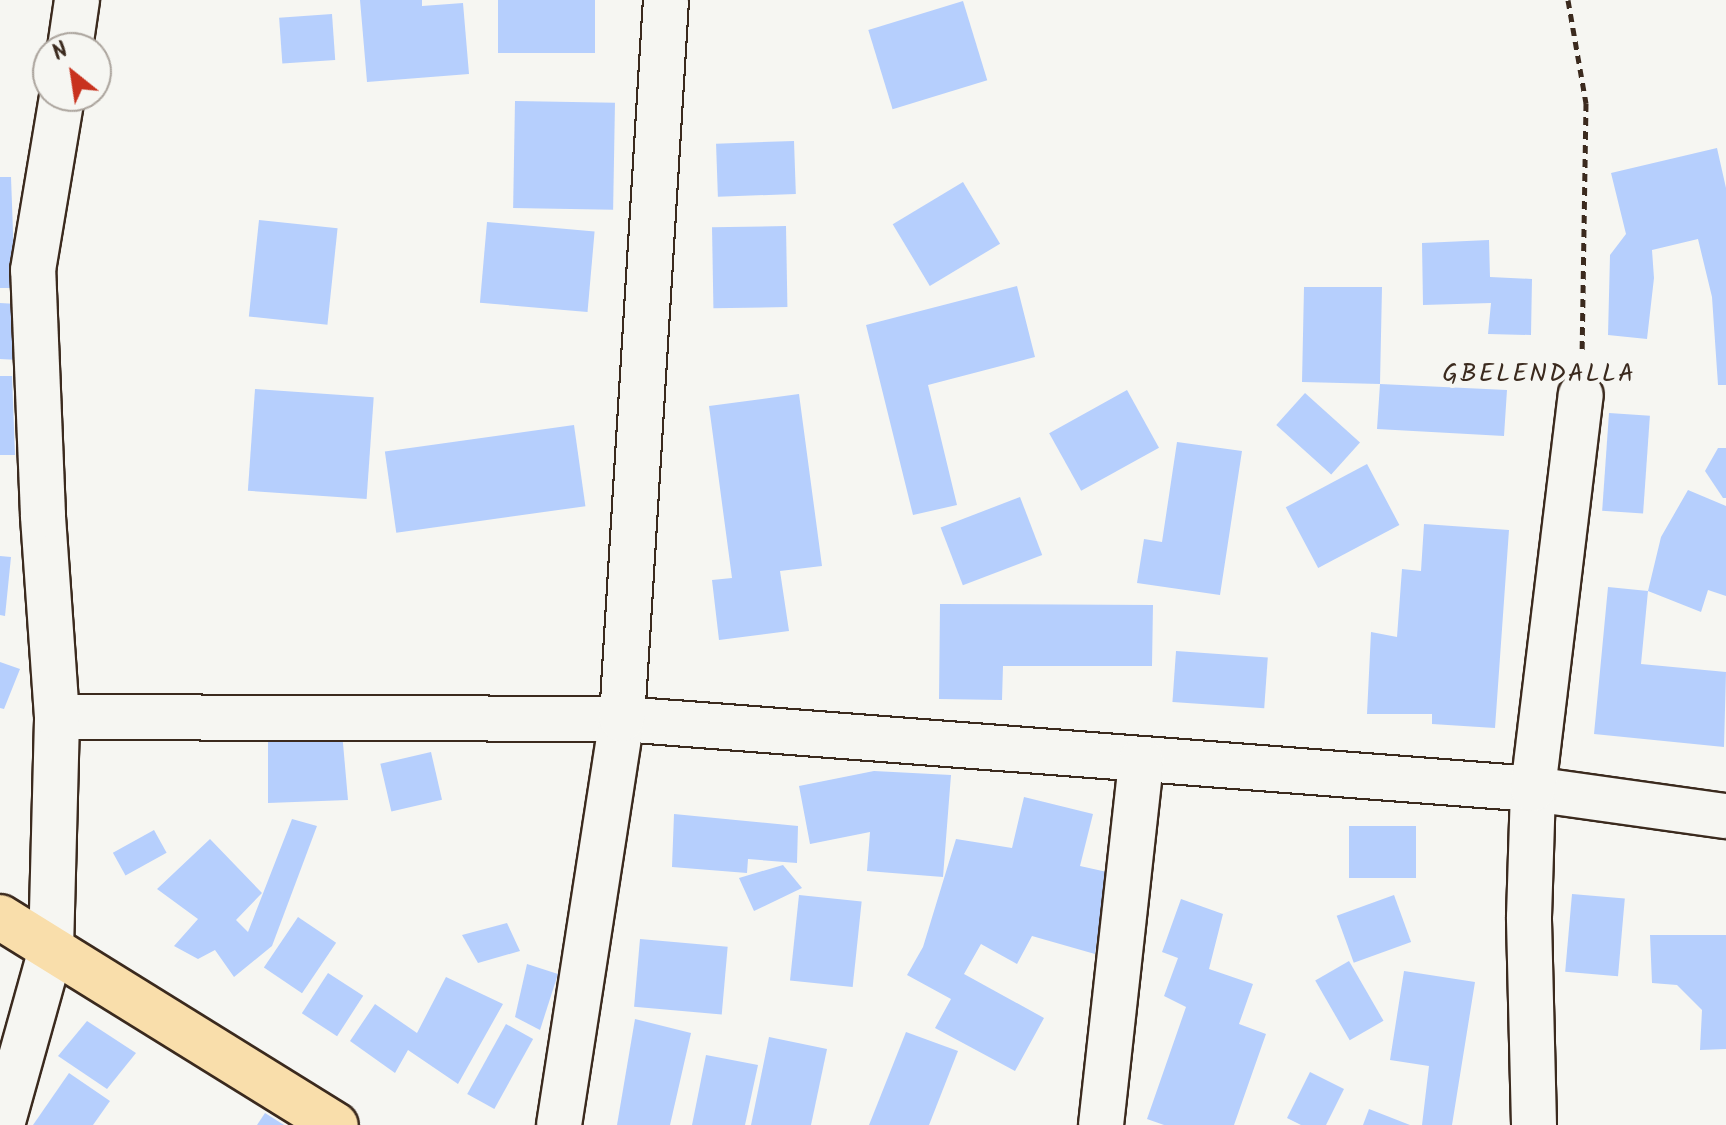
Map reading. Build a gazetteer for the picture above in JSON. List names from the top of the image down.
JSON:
{
  "districts": ["GBELENDALLA"],
  "north": "top left"
}
